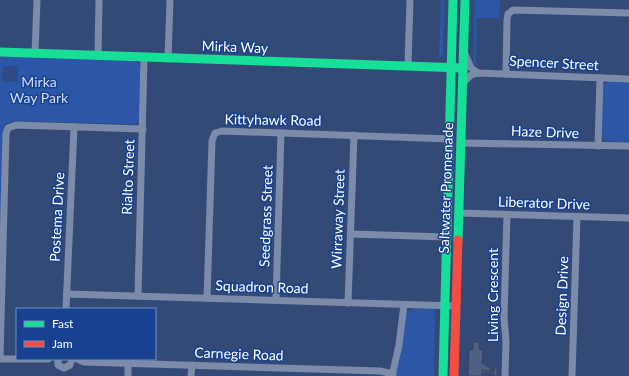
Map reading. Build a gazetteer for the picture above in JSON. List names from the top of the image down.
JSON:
{
  "streets": {
    "street": [
      "Mirka Way",
      "Spencer Street",
      "Kittyhawk Road",
      "Haze Drive",
      "Rialto Street",
      "Saltwater Promenade",
      "Liberator Drive",
      "Seedgrass Street",
      "Postema Drive",
      "Wirraway Street",
      "Squadron Road",
      "Living Crescent",
      "Design Drive",
      "Carnegie Road"
    ]
  },
  "crossings": [
    ["Mirka Way", "Rialto Street"],
    ["Mirka Way", "Saltwater Promenade"],
    ["Kittyhawk Road", "Saltwater Promenade"],
    ["Kittyhawk Road", "Seedgrass Street"],
    ["Kittyhawk Road", "Wirraway Street"],
    ["Kittyhawk Road", "Squadron Road"],
    ["Haze Drive", "Saltwater Promenade"],
    ["Rialto Street", "Squadron Road"],
    ["Saltwater Promenade", "Liberator Drive"],
    ["Saltwater Promenade", "Squadron Road"],
    ["Liberator Drive", "Living Crescent"],
    ["Liberator Drive", "Design Drive"],
    ["Seedgrass Street", "Squadron Road"],
    ["Postema Drive", "Squadron Road"],
    ["Wirraway Street", "Squadron Road"]
  ],
  "parks": ["Mirka Way Park"],
  "legend": ["Fast", "Jam"]
}
